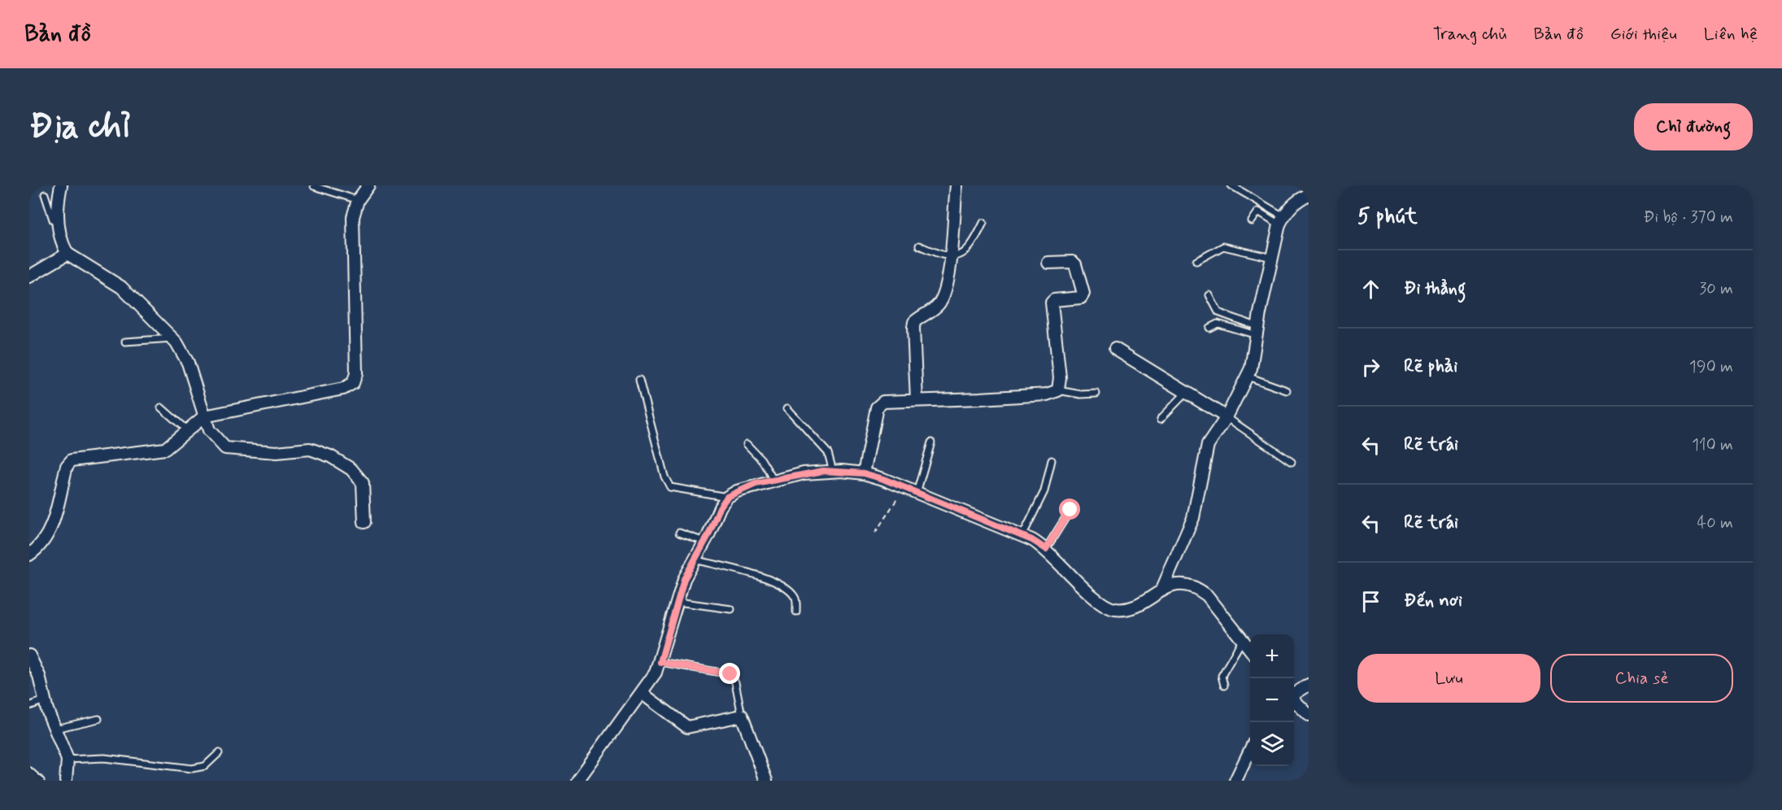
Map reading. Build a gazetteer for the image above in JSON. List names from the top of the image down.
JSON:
{
  "page": {
    "header": "Bản đồ",
    "nav": [
      "Trang chủ",
      "Bản đồ",
      "Giới thiệu",
      "Liên hệ"
    ],
    "buttons": [
      "Chỉ đường",
      ["Lưu", "Chia sẻ"]
    ],
    "title": "Địa chỉ",
    "heading": ["5 phút", "Đi bộ · 370 m"],
    "list": [
      ["Đi thẳng", "30 m"],
      ["Rẽ phải", "190 m"],
      ["Rẽ trái", "110 m"],
      ["Rẽ trái", "40 m"],
      "Đến nơi"
    ],
    "map_buttons": ["+", "−"]
  }
}
